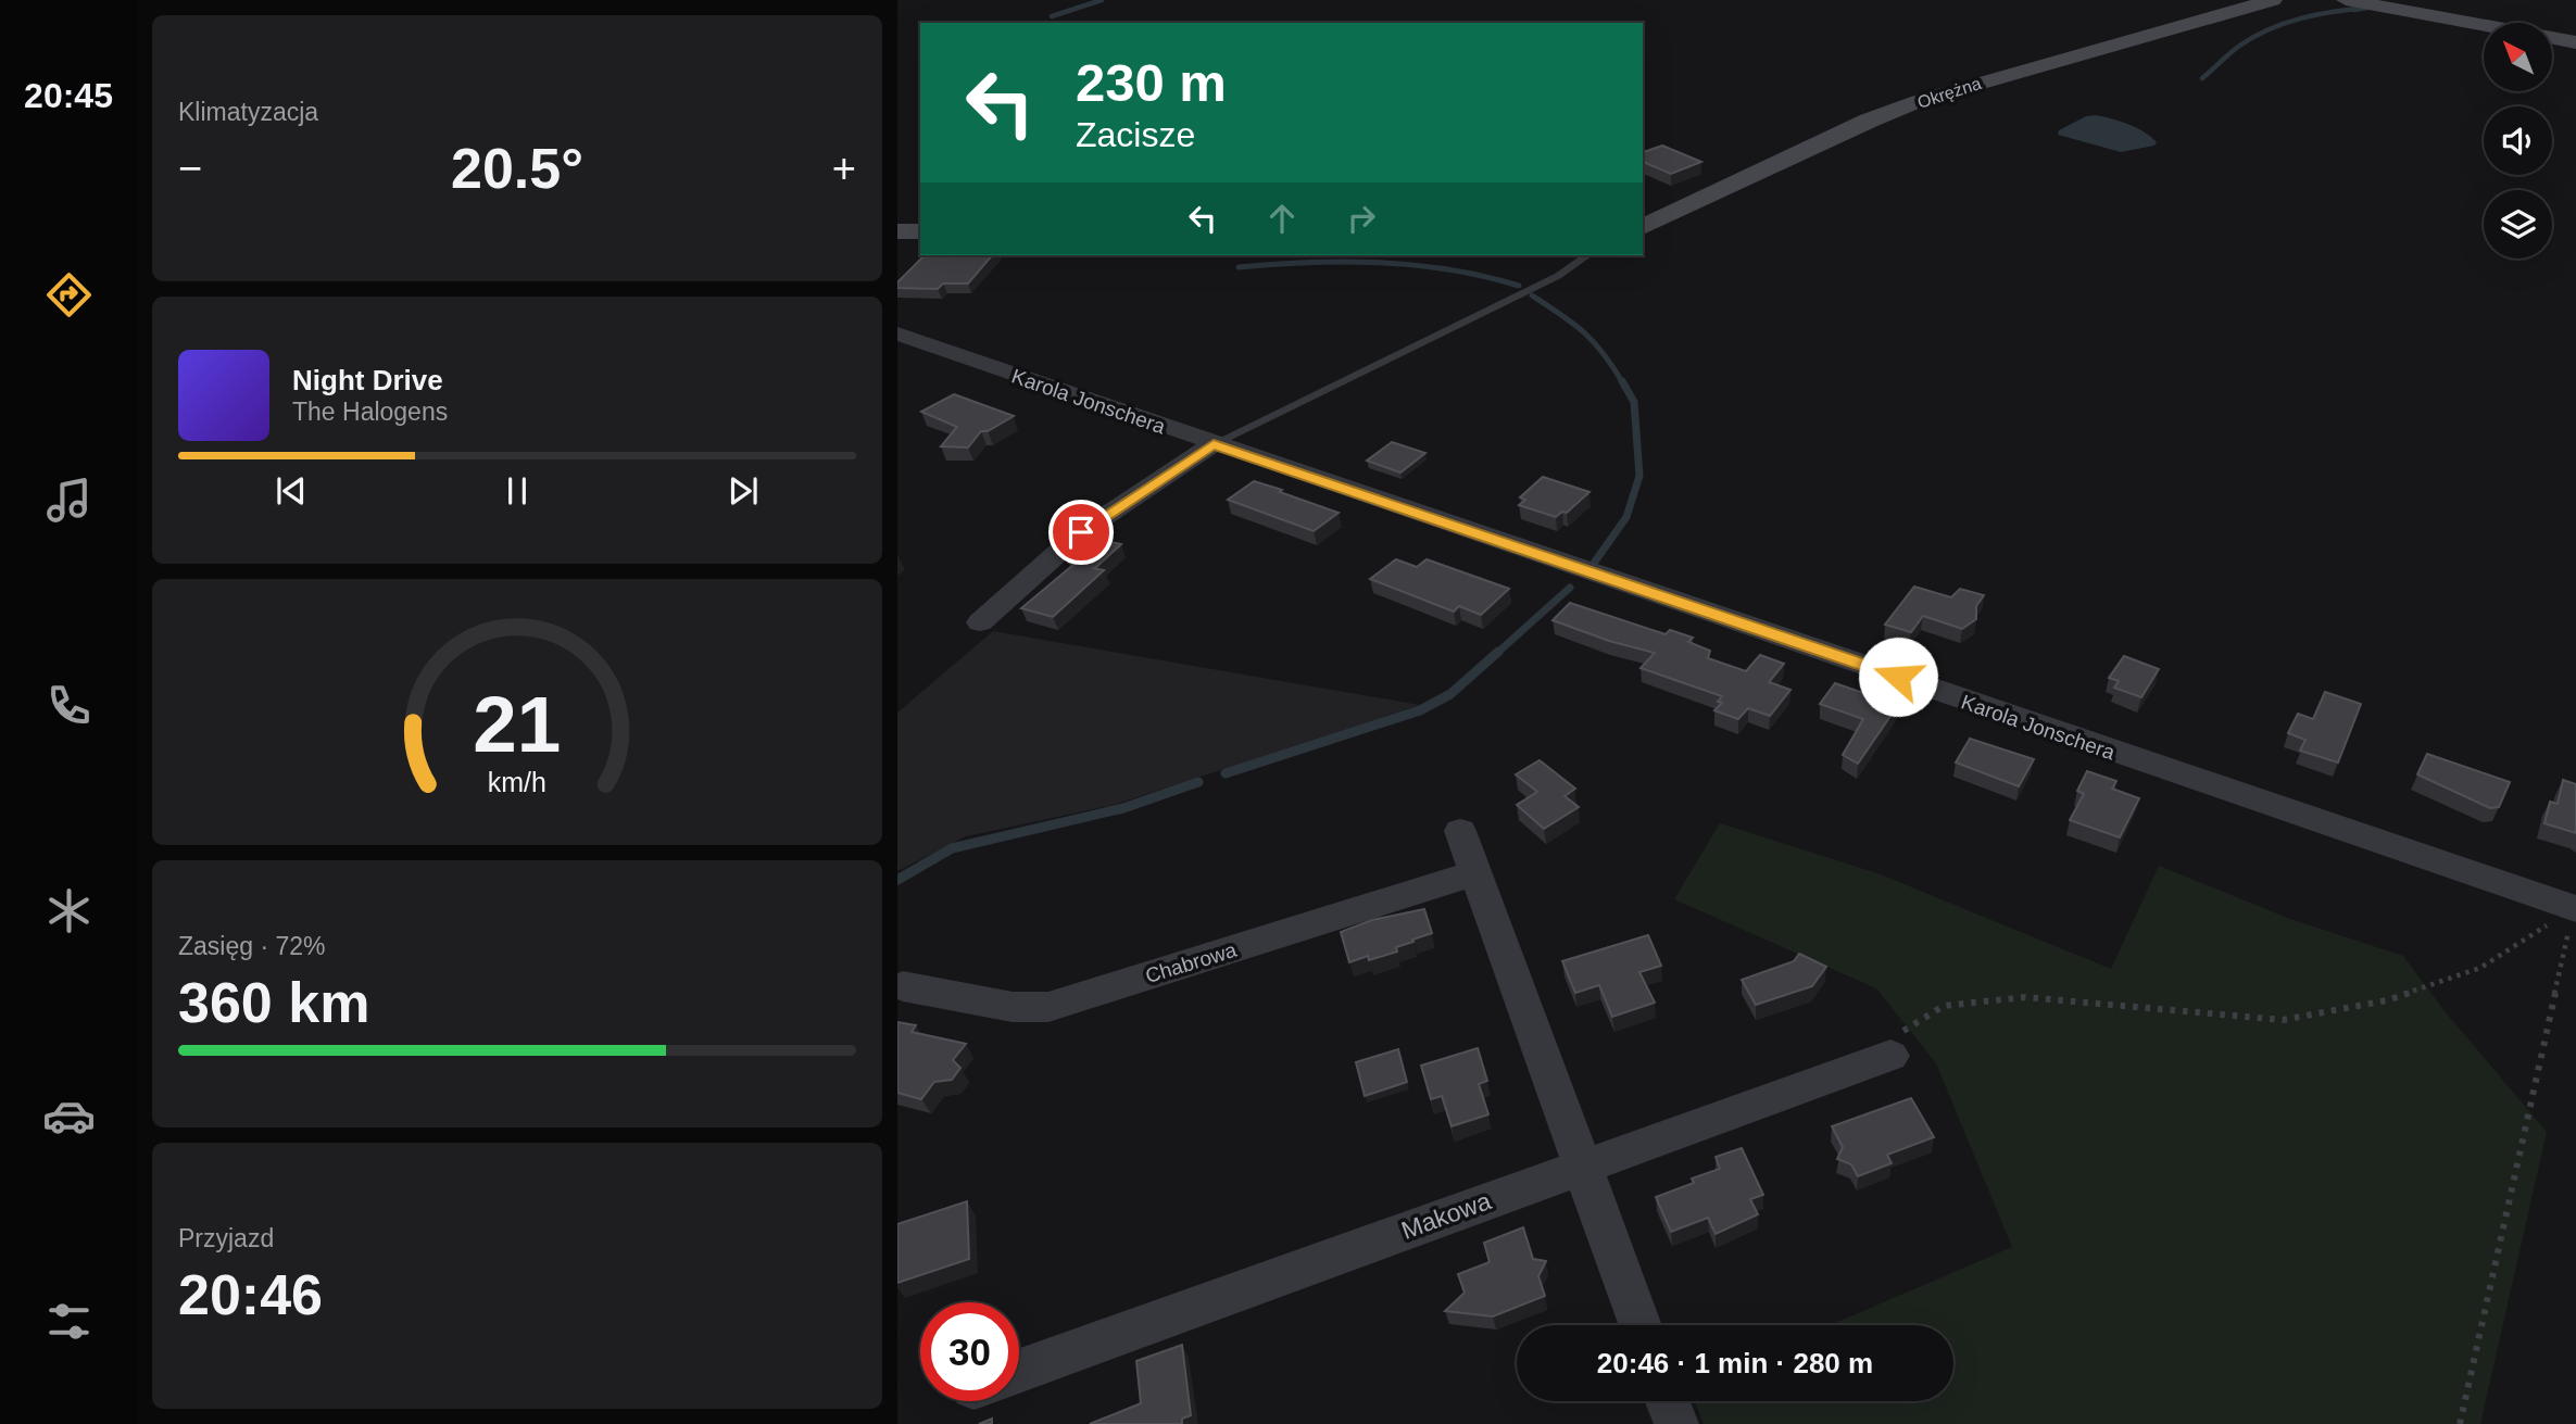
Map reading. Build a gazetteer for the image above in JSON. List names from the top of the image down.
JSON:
{
  "streets": {
    "street": [
      "Okrężna",
      "Karola Jonschera",
      "Chabrowa",
      "Makowa"
    ]
  },
  "north": "top left",
  "page": {
    "tabs": "20:45",
    "tile": [
      "Klimatyzacja",
      ["Zasięg · 72%", "360 km"],
      ["Przyjazd", "20:46"]
    ],
    "turn": ["230 m", "Zacisze"],
    "heat": ["−", "20.5°", "+"],
    "song": ["Night Drive", "The Halogens"],
    "limit": "30",
    "trip": "20:46 · 1 min · 280 m",
    "gauge": ["21", "km/h"]
  }
}
